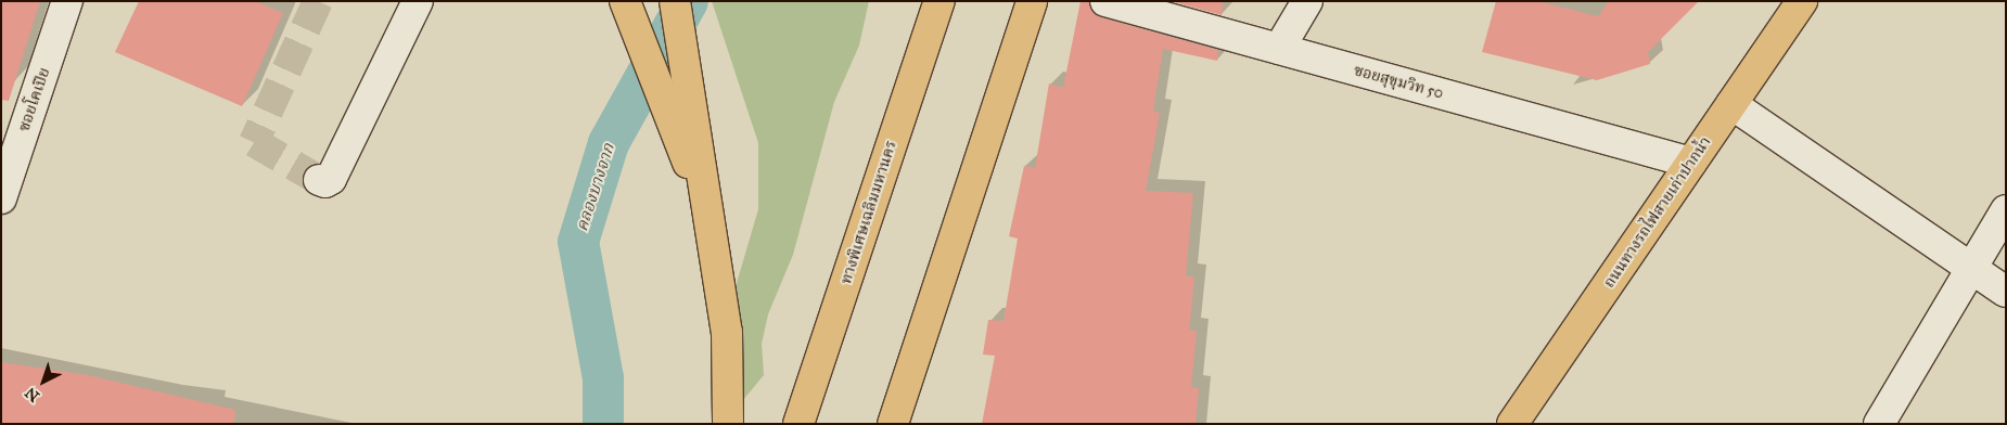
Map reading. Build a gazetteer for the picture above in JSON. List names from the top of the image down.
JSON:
{
  "streets": {
    "main road": ["ทางพิเศษเฉลิมมหานคร", "ถนนทางรถไฟสายเก่าปากน้ำ"],
    "street": ["ซอยสุขุมวิท 50", "ซอยโคเปีย"]
  },
  "crossings": [
    ["ซอยสุขุมวิท 50", "ถนนทางรถไฟสายเก่าปากน้ำ"]
  ],
  "water": ["คลองบางจาก"],
  "north": "bottom left"
}
